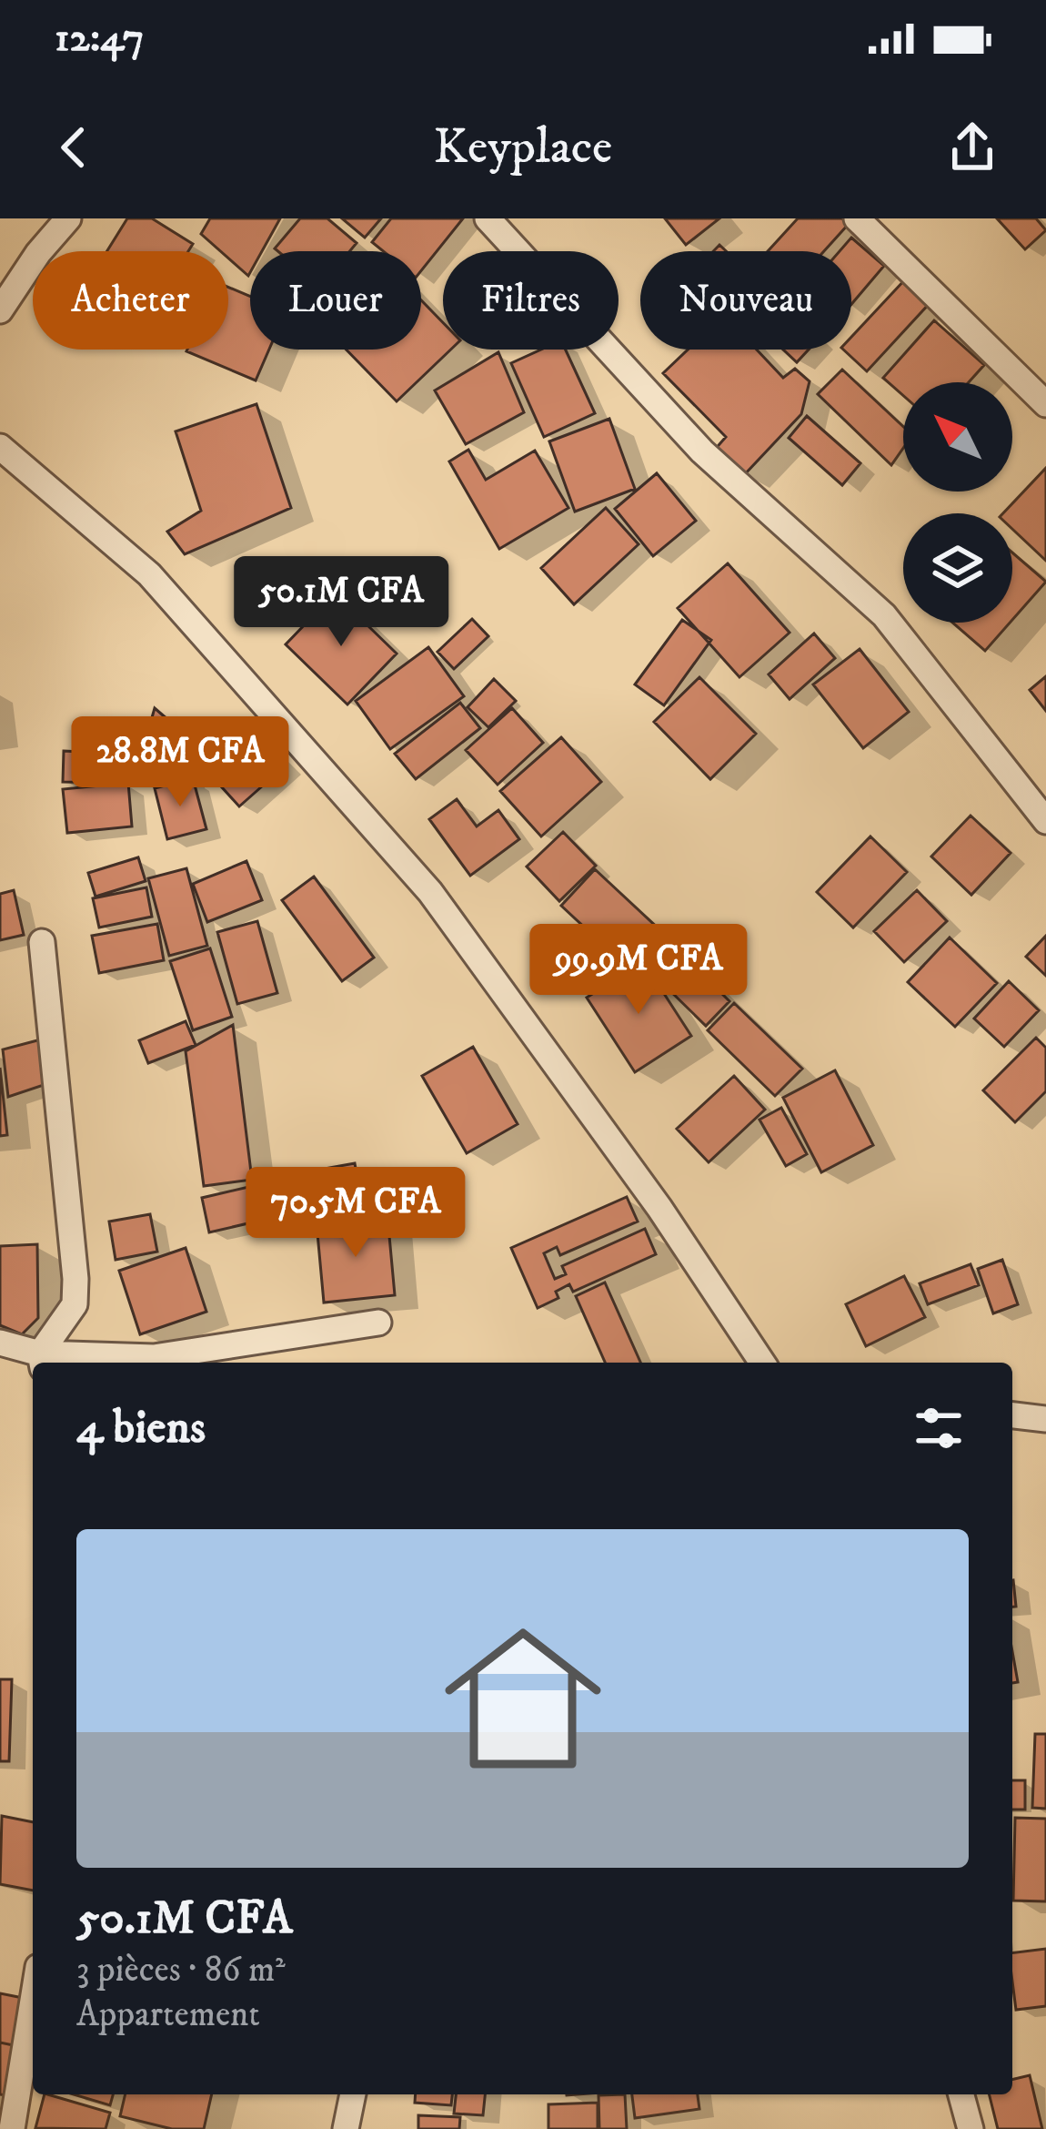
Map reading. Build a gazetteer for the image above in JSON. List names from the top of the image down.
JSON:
{
  "north": "top left",
  "page": {
    "status": "12:47",
    "header": "Keyplace",
    "chip": [
      "Acheter",
      "Louer",
      "Filtres",
      "Nouveau"
    ],
    "price": [
      "50.1M CFA",
      "28.8M CFA",
      "99.9M CFA",
      "70.5M CFA"
    ],
    "heading": "4 biens",
    "list": [
      {
        "name": "50.1M CFA",
        "note": "3 pièces · 86 m² · Appartement"
      }
    ]
  }
}
